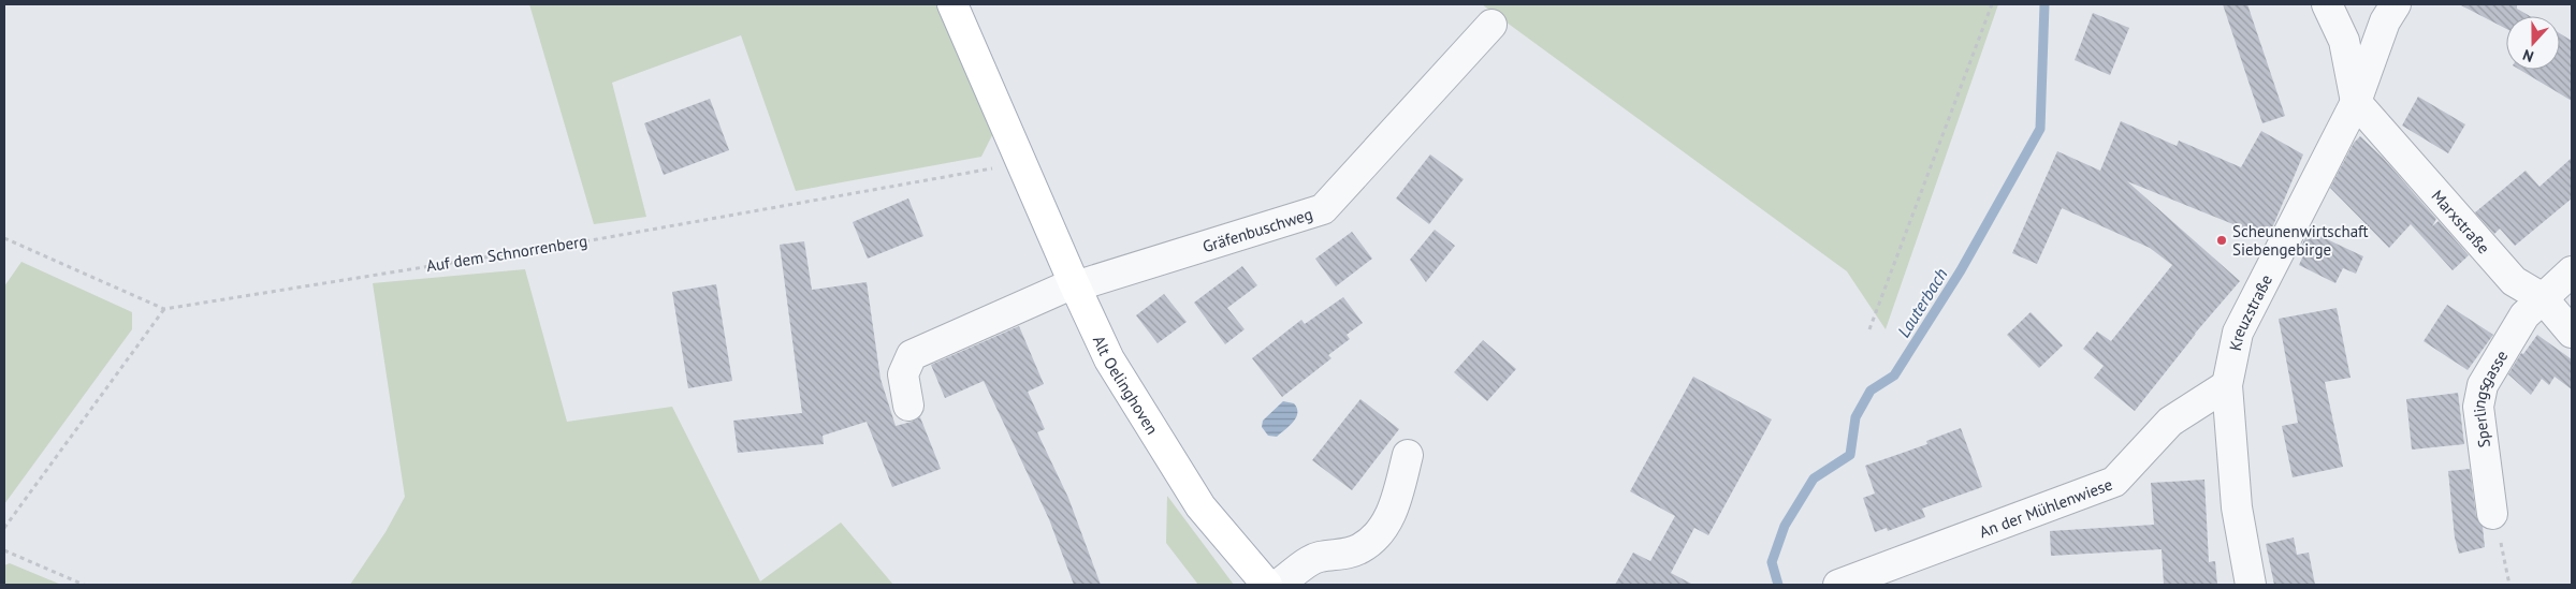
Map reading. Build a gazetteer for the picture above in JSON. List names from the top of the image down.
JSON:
{
  "streets": {
    "main road": ["Alt Oelinghoven"],
    "street": [
      "Marxstraße",
      "Gräfenbuschweg",
      "Kreuzstraße",
      "Sperlingsgasse",
      "An der Mühlenwiese"
    ],
    "path": ["Auf dem Schnorrenberg"]
  },
  "crossings": [
    ["Marxstraße", "Kreuzstraße"],
    ["Marxstraße", "Sperlingsgasse"],
    ["Gräfenbuschweg", "Alt Oelinghoven"],
    ["Auf dem Schnorrenberg", "Alt Oelinghoven"],
    ["Kreuzstraße", "An der Mühlenwiese"]
  ],
  "water": ["Lauterbach"],
  "places": ["Scheunenwirtschaft Siebengebirge"],
  "north": "bottom"
}
